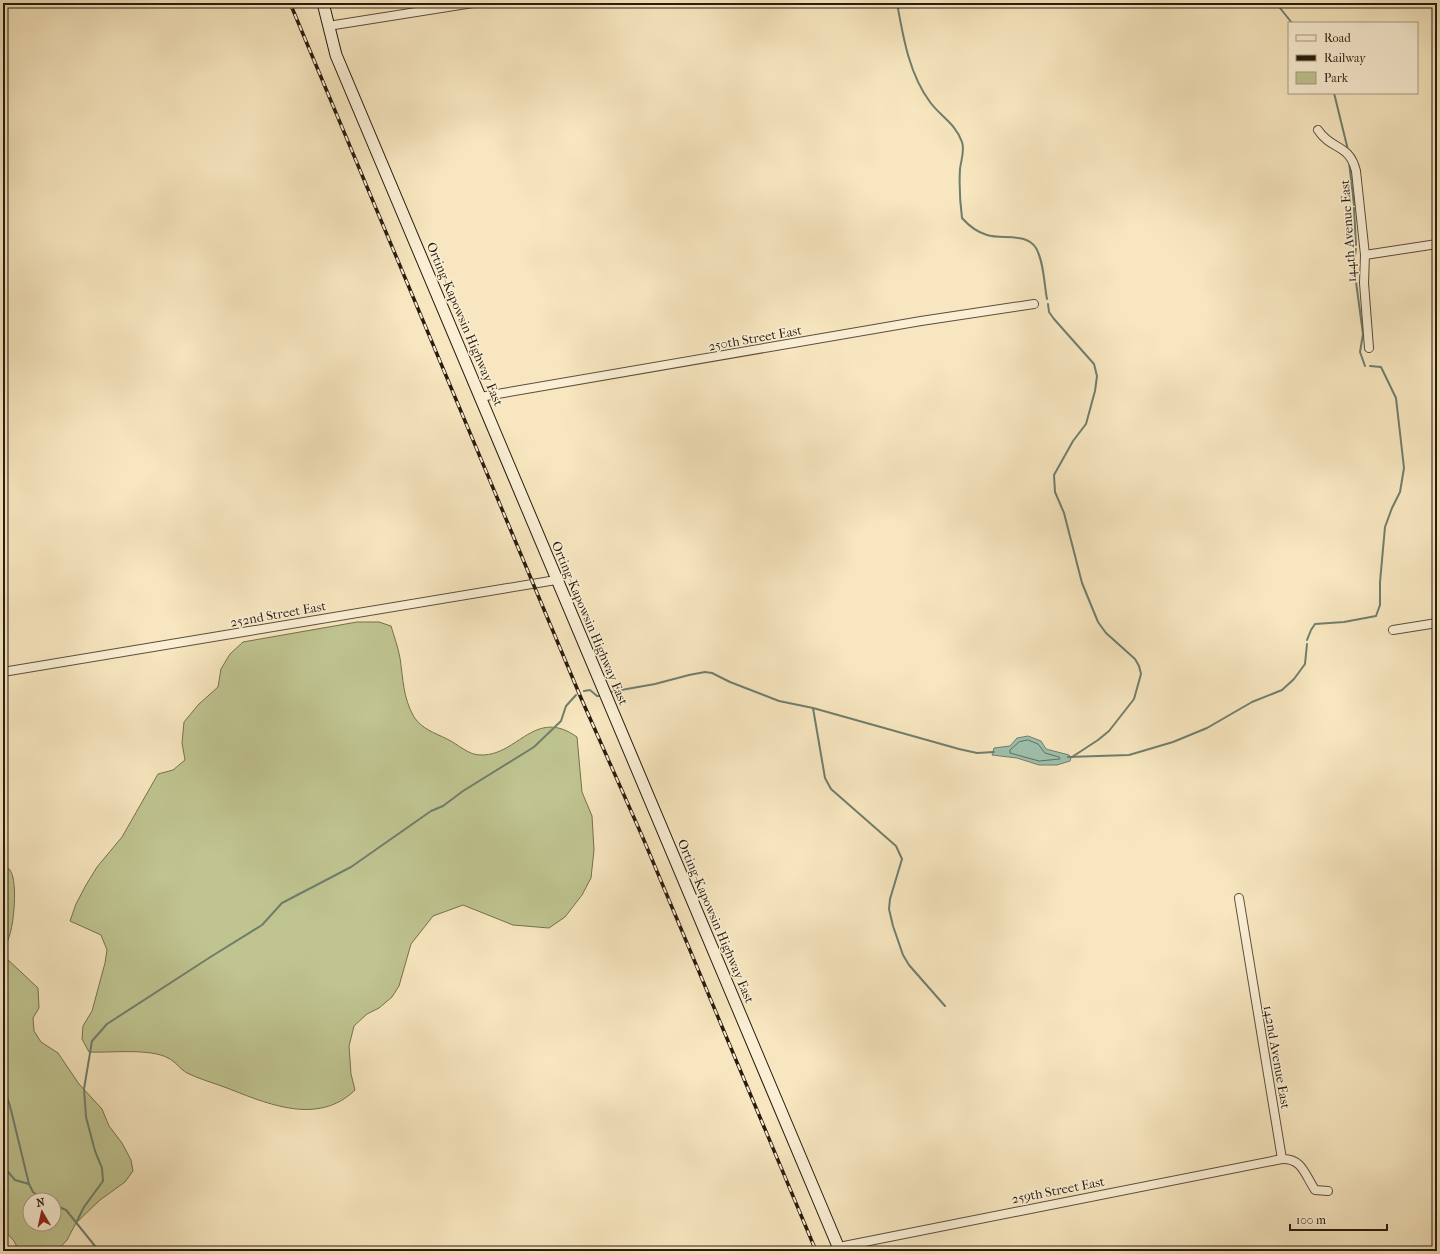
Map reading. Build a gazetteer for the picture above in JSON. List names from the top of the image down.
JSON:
{
  "streets": {
    "main road": ["Orting-Kapowsin Highway East"],
    "street": [
      "144th Avenue East",
      "250th Street East",
      "252nd Street East",
      "142nd Avenue East",
      "259th Street East"
    ]
  },
  "crossings": [
    ["Orting-Kapowsin Highway East", "250th Street East"],
    ["Orting-Kapowsin Highway East", "252nd Street East"],
    ["Orting-Kapowsin Highway East", "259th Street East"],
    ["142nd Avenue East", "259th Street East"]
  ],
  "legend": ["Road", "Railway", "Park"],
  "scale_bar": "100 m",
  "north": "top"
}
